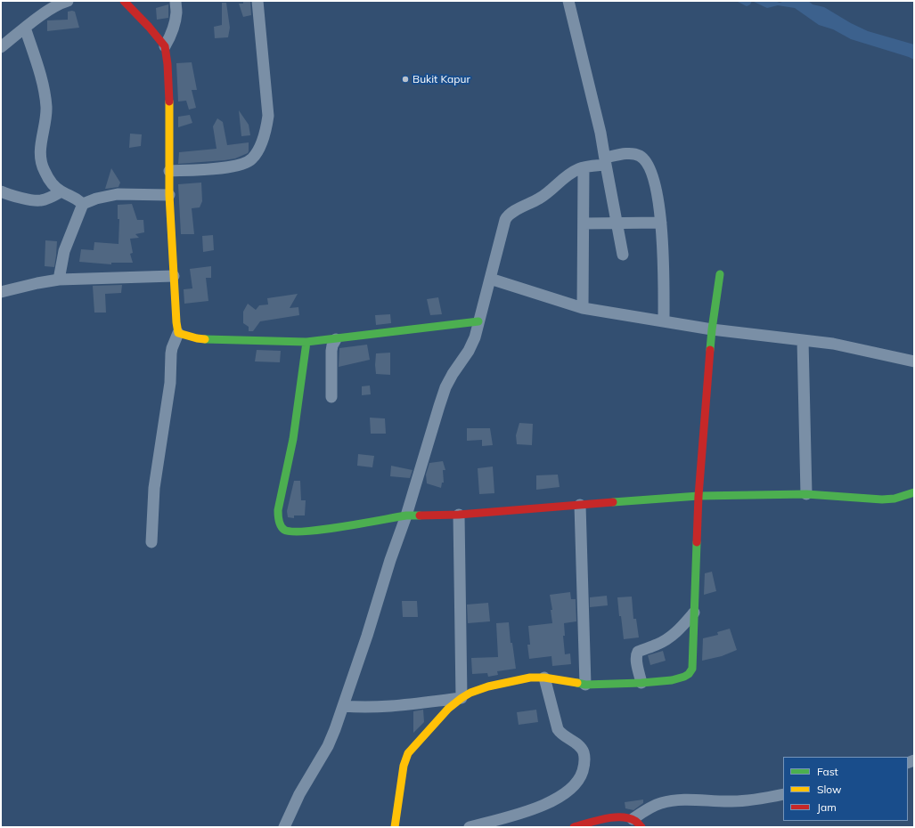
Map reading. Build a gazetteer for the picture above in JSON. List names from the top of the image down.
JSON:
{
  "places": ["Bukit Kapur"],
  "legend": ["Fast", "Slow", "Jam"]
}
